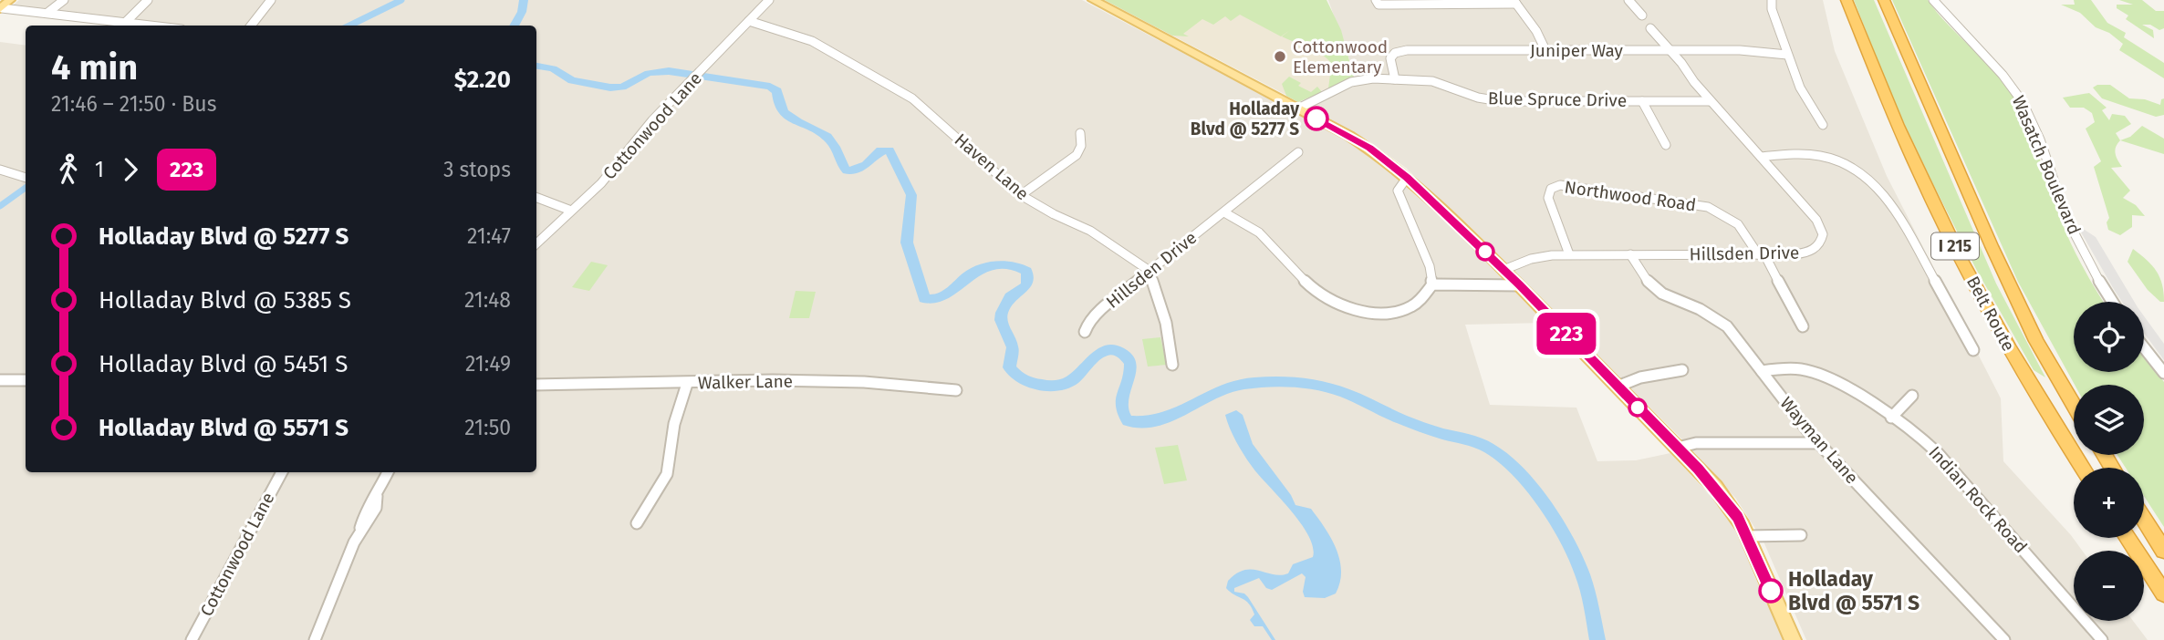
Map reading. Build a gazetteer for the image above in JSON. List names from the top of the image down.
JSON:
{
  "streets": {
    "highway": ["I 215", "Belt Route"],
    "street": [
      "Juniper Way",
      "Blue Spruce Drive",
      "Cottonwood Lane",
      "Wasatch Boulevard",
      "Haven Lane",
      "Northwood Road",
      "Hillsden Drive",
      "Walker Lane",
      "Wayman Lane",
      "Indian Rock Road"
    ]
  },
  "crossings": [
    ["Juniper Way", "Blue Spruce Drive"],
    ["Juniper Way", "Hillsden Drive"],
    ["Blue Spruce Drive", "Hillsden Drive"],
    ["Cottonwood Lane", "Haven Lane"],
    ["Haven Lane", "Hillsden Drive"],
    ["Northwood Road", "Hillsden Drive"],
    ["Hillsden Drive", "Wayman Lane"],
    ["Wayman Lane", "Indian Rock Road"]
  ],
  "places": ["Cottonwood Elementary", "Holladay Blvd @ 5277 S", "Holladay Blvd @ 5571 S"],
  "lines": ["bus line 223"],
  "page": {
    "on_map": "223",
    "heading": ["4 min", "21:46 – 21:50 · Bus", "$2.20"],
    "legs": ["1", "223", "3 stops"],
    "list": [
      {
        "name": "Holladay Blvd @ 5277 S",
        "value": "21:47"
      },
      {
        "name": "Holladay Blvd @ 5385 S",
        "value": "21:48"
      },
      {
        "name": "Holladay Blvd @ 5451 S",
        "value": "21:49"
      },
      {
        "name": "Holladay Blvd @ 5571 S",
        "value": "21:50"
      }
    ],
    "map_buttons": ["+", "−"]
  }
}
